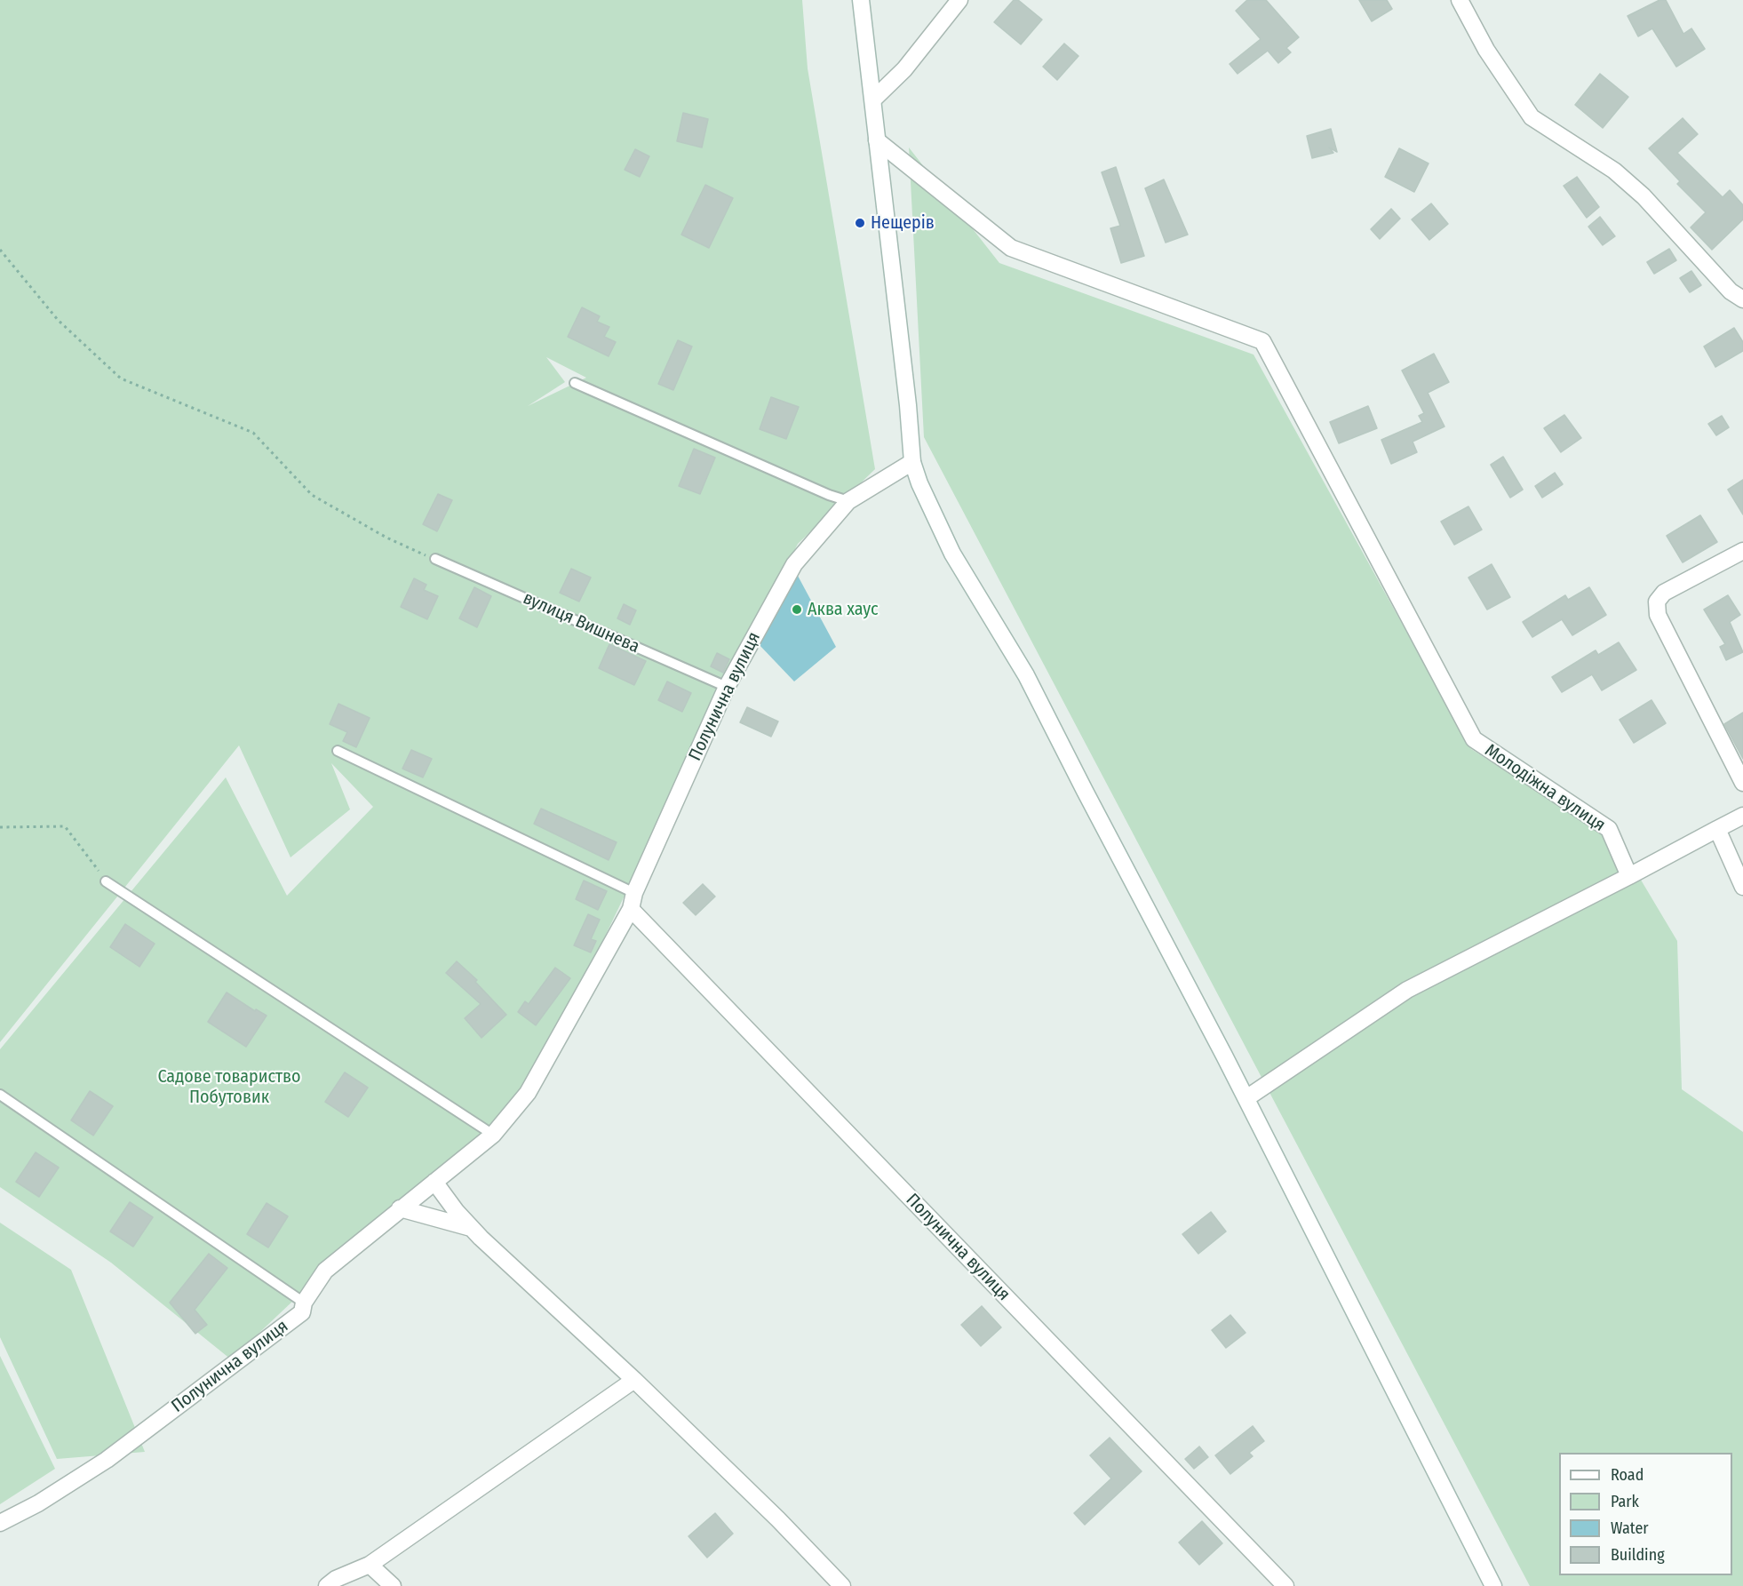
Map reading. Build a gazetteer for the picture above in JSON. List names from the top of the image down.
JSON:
{
  "streets": {
    "street": ["Полунична вулиця", "Молодіжна вулиця"],
    "lane": ["вулиця Вишнева"]
  },
  "crossings": [
    ["вулиця Вишнева", "Полунична вулиця"]
  ],
  "parks": ["Садове товариство Побутовик"],
  "places": ["Нещерів", "Аква хаус"],
  "legend": [
    "Road",
    "Park",
    "Water",
    "Building"
  ]
}
